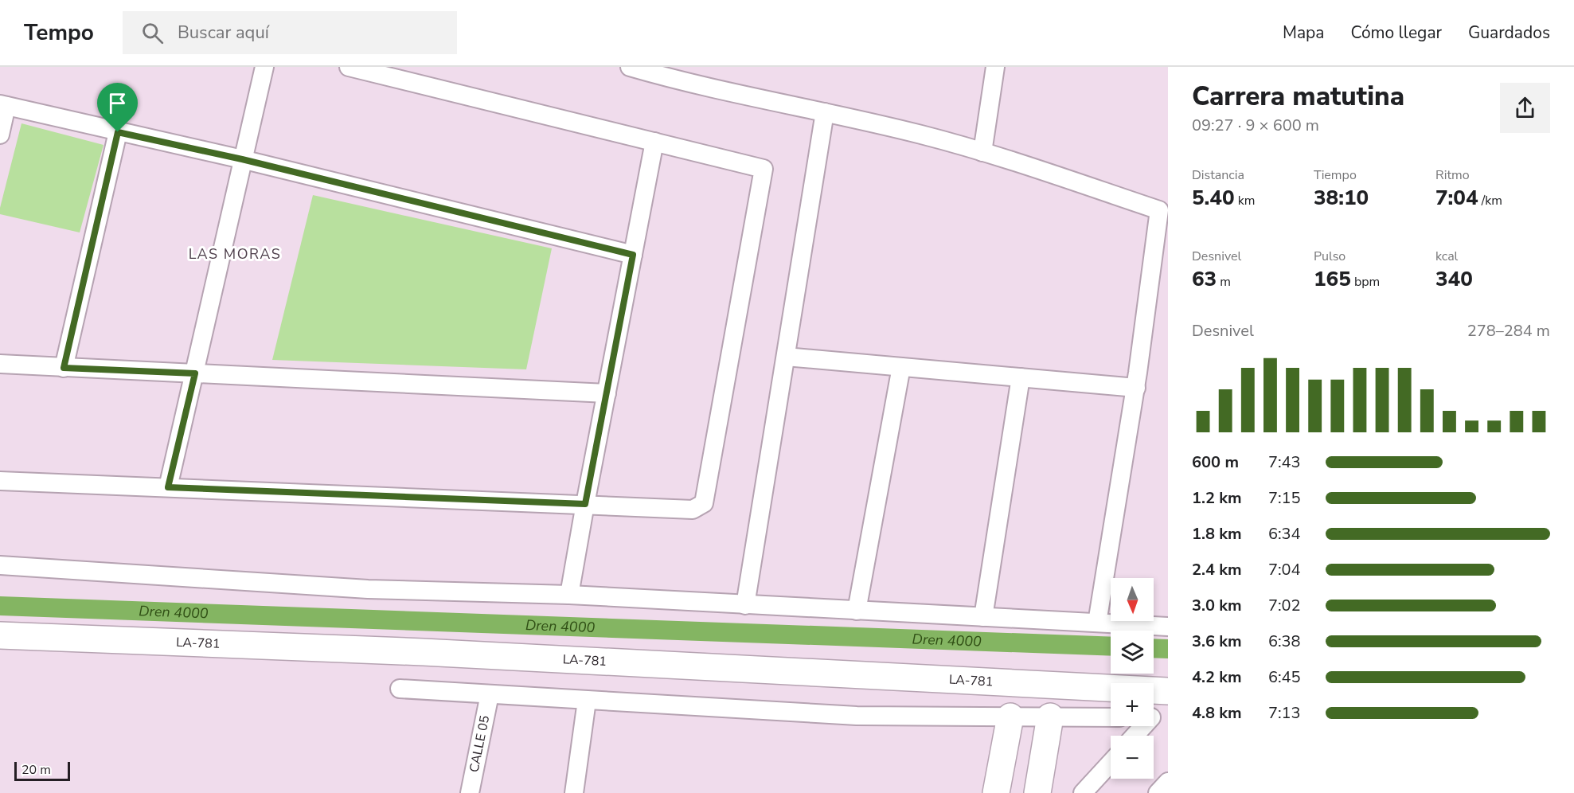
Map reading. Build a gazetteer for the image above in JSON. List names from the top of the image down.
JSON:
{
  "streets": {
    "street": ["LA-781", "CALLE 05"]
  },
  "districts": ["LAS MORAS"],
  "water": ["Dren 4000"],
  "scale_bar": "20 m",
  "north": "bottom",
  "page": {
    "header": "Tempo",
    "search": "Buscar aquí",
    "nav": ["Mapa", "Cómo llegar", "Guardados"],
    "heading": ["Carrera matutina", "09:27 · 9 × 600 m"],
    "stats": [
      ["Distancia", "5.40 km"],
      ["Tiempo", "38:10"],
      ["Ritmo", "7:04 /km"],
      ["Desnivel", "63 m"],
      ["Pulso", "165 bpm"],
      ["kcal", "340"]
    ],
    "chart": ["Desnivel", "278–284 m"],
    "list": [
      {
        "name": "600 m",
        "note": "7:43"
      },
      {
        "name": "1.2 km",
        "note": "7:15"
      },
      {
        "name": "1.8 km",
        "note": "6:34"
      },
      {
        "name": "2.4 km",
        "note": "7:04"
      },
      {
        "name": "3.0 km",
        "note": "7:02"
      },
      {
        "name": "3.6 km",
        "note": "6:38"
      },
      {
        "name": "4.2 km",
        "note": "6:45"
      },
      {
        "name": "4.8 km",
        "note": "7:13"
      }
    ],
    "map_buttons": ["+", "−"],
    "scale": "20 m"
  }
}
